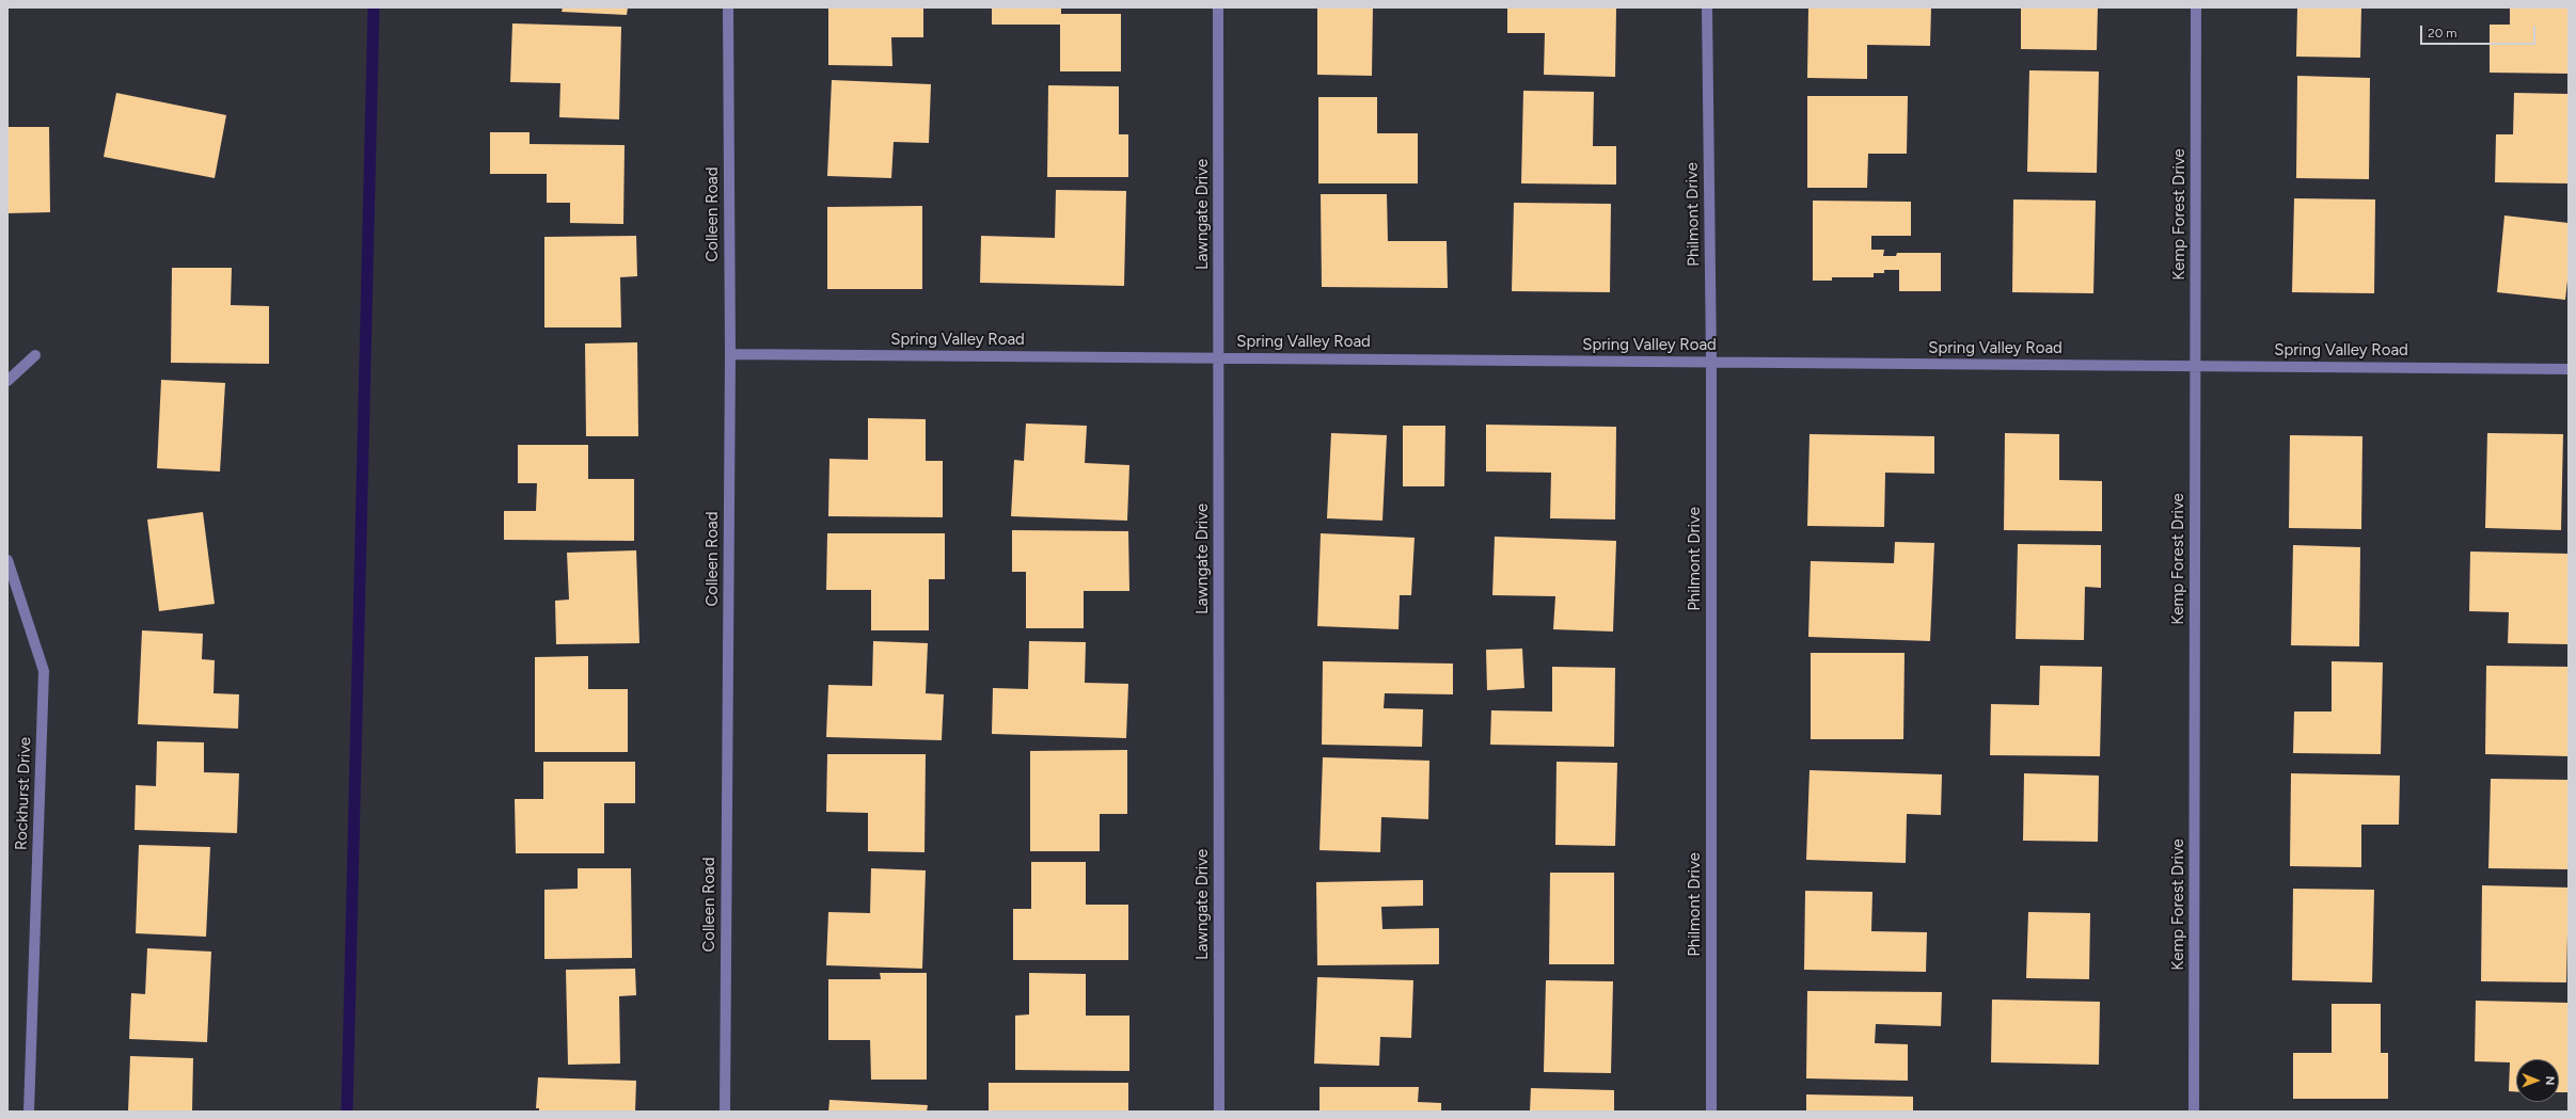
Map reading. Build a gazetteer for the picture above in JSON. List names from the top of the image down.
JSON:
{
  "streets": {
    "street": [
      "Colleen Road",
      "Lawngate Drive",
      "Philmont Drive",
      "Kemp Forest Drive",
      "Spring Valley Road",
      "Rockhurst Drive"
    ]
  },
  "crossings": [
    ["Colleen Road", "Spring Valley Road"],
    ["Lawngate Drive", "Spring Valley Road"],
    ["Philmont Drive", "Spring Valley Road"],
    ["Kemp Forest Drive", "Spring Valley Road"]
  ],
  "scale_bar": "20 m",
  "north": "right"
}
